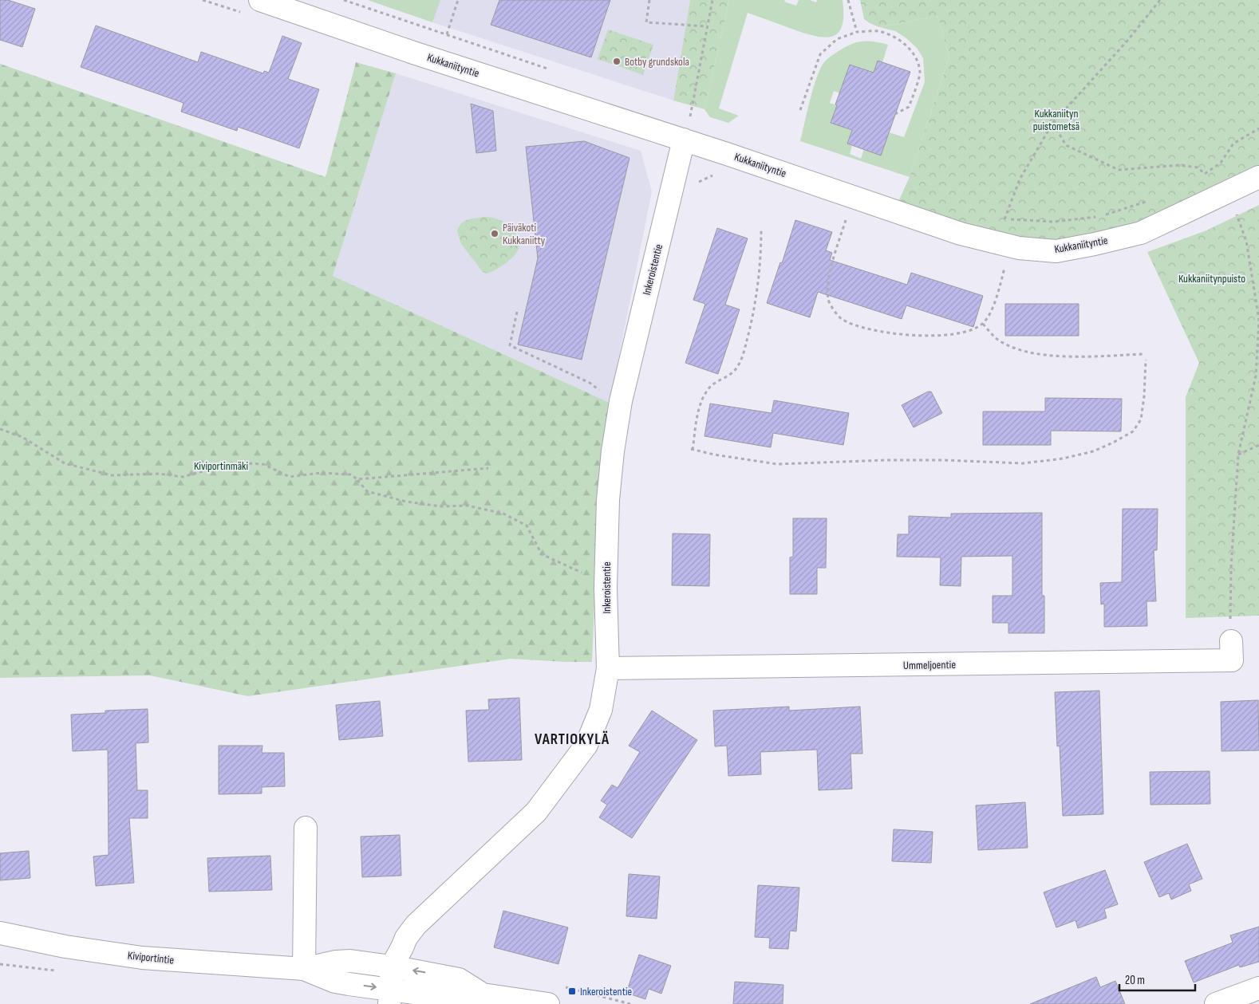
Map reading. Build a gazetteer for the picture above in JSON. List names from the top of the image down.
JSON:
{
  "streets": {
    "street": [
      "Kukkaniityntie",
      "Inkeroistentie",
      "Ummeljoentie",
      "Kiviportintie"
    ]
  },
  "crossings": [
    ["Kukkaniityntie", "Inkeroistentie"],
    ["Inkeroistentie", "Ummeljoentie"],
    ["Inkeroistentie", "Kiviportintie"]
  ],
  "districts": ["VARTIOKYLÄ"],
  "parks": ["Kukkaniityn puistometsä", "Kukkaniitynpuisto", "Kiviportinmäki"],
  "places": {
    "other": ["Botby grundskola", "Päiväkoti Kukkaniitty"],
    "transit": ["Inkeroistentie"]
  },
  "scale_bar": "20 m"
}
